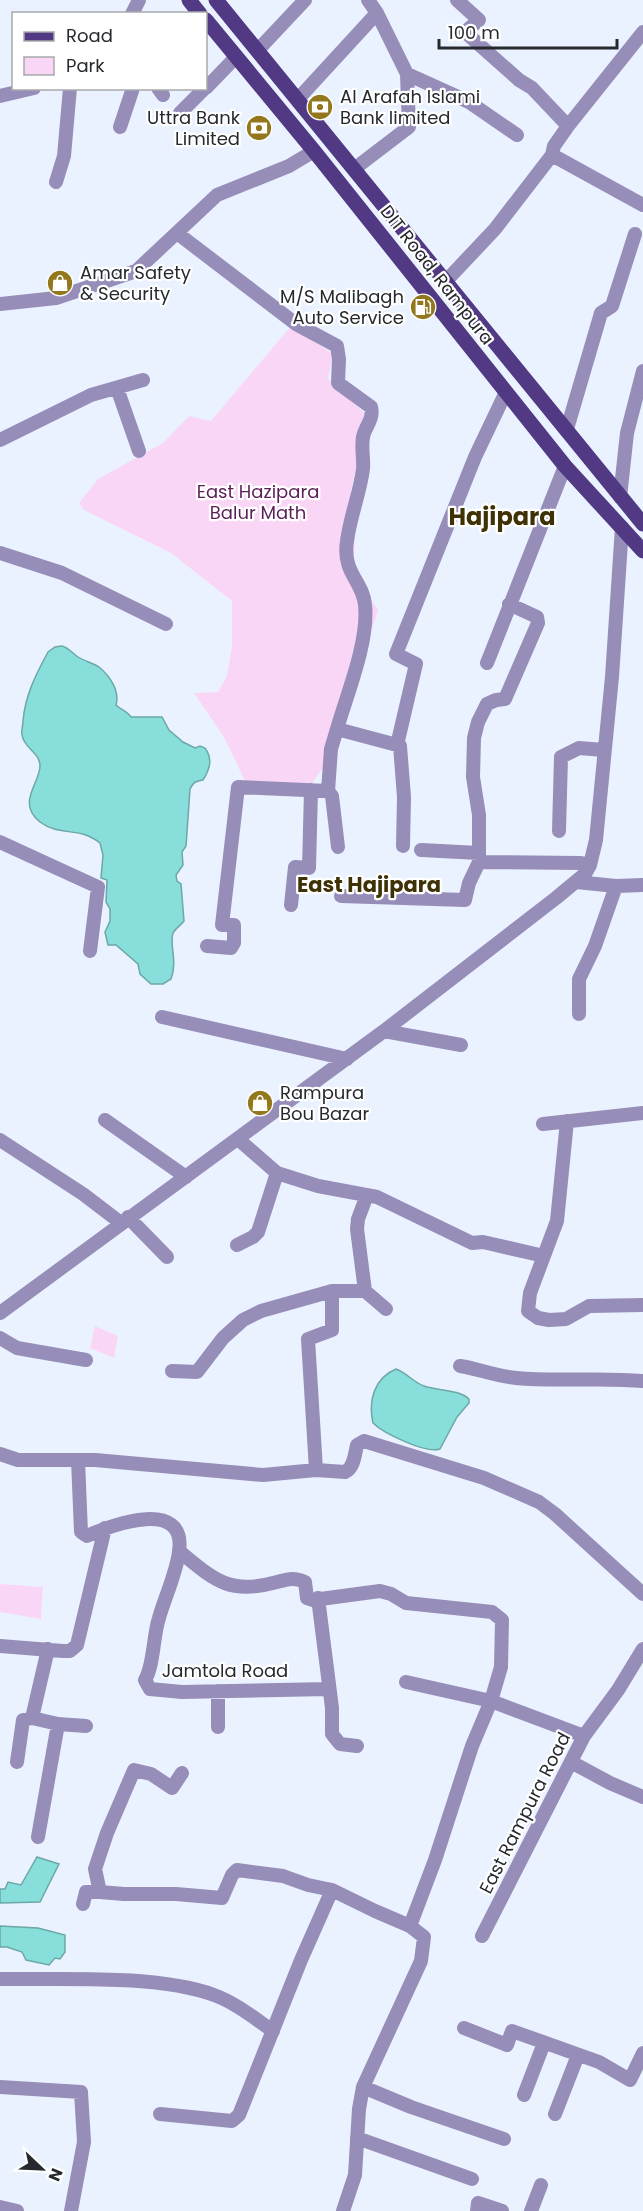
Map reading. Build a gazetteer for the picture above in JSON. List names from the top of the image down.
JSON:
{
  "streets": {
    "main road": ["DIT Road, Rampura"],
    "street": ["Jamtola Road", "East Rampura Road"]
  },
  "districts": ["Hajipara", "East Hajipara"],
  "parks": ["East Hazipara Balur Math"],
  "places": {
    "bank": ["Al Arafah Islami Bank limited", "Uttra Bank Limited"],
    "shop": ["Amar Safety & Security", "Rampura Bou Bazar"],
    "fuel station": ["M/S Malibagh Auto Service"]
  },
  "legend": ["Road", "Park"],
  "scale_bar": "100 m",
  "north": "bottom right"
}
